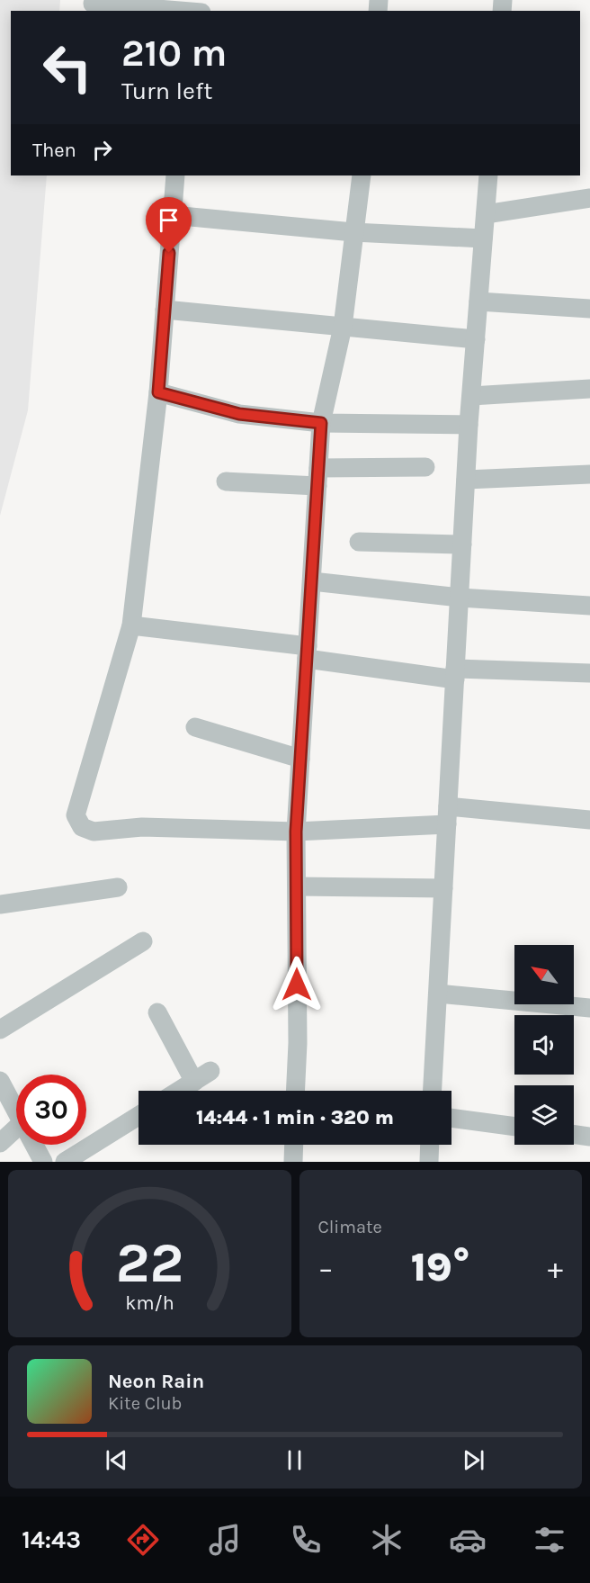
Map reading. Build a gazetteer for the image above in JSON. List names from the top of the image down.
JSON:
{
  "north": "top left",
  "page": {
    "turn": ["210 m", "Turn left"],
    "then": "Then",
    "limit": "30",
    "trip": "14:44 · 1 min · 320 m",
    "tile": "Climate",
    "heat": ["−", "19°", "+"],
    "song": ["Neon Rain", "Kite Club"],
    "tabs": "14:43",
    "gauge": ["22", "km/h"]
  }
}
